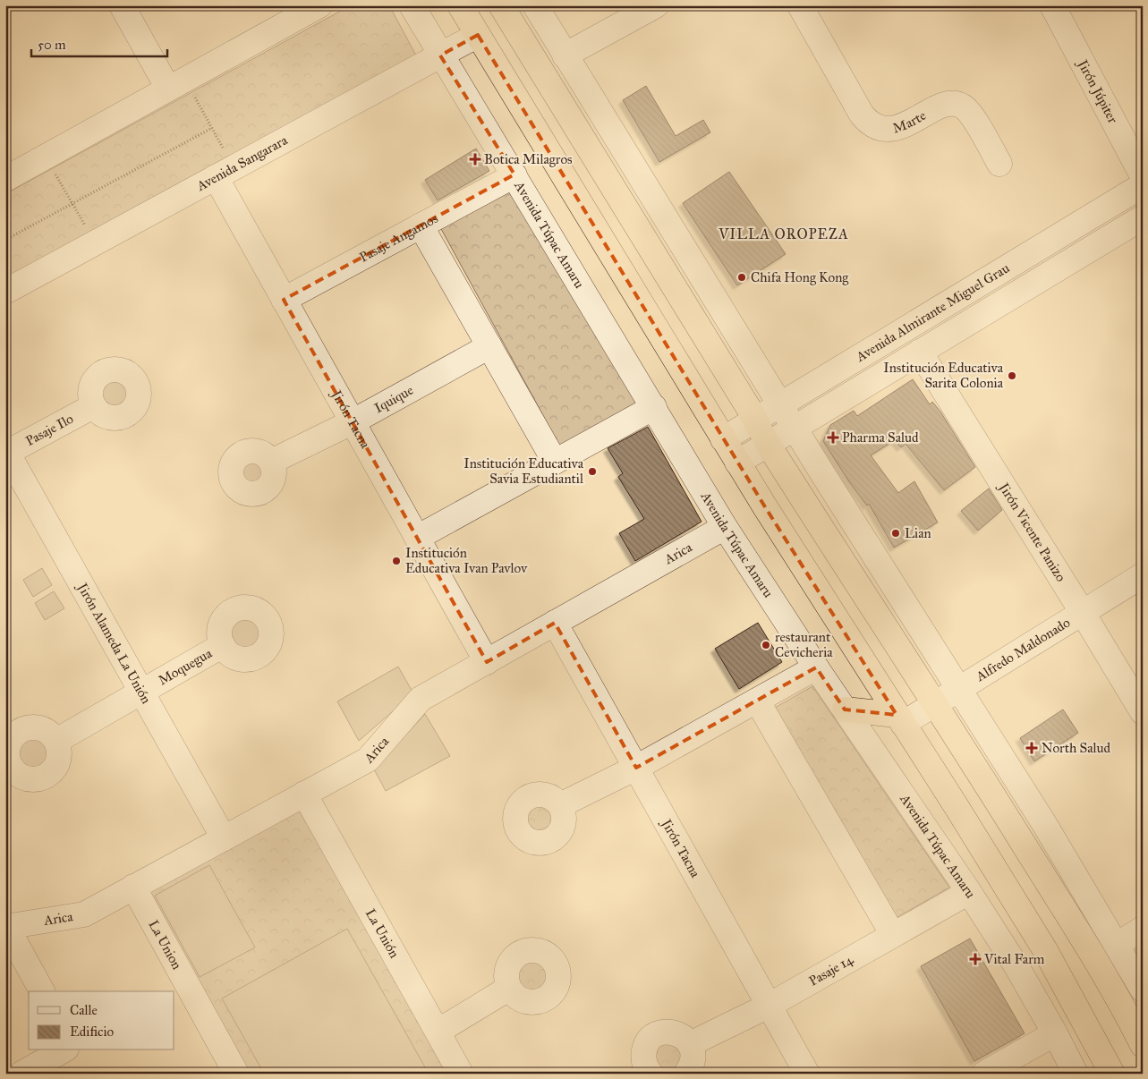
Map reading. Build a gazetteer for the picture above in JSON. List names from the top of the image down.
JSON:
{
  "streets": {
    "street": [
      "Jirón Júpiter",
      "Marte",
      "Avenida Sangarara",
      "Avenida Túpac Amaru",
      "Pasaje Angamos",
      "Avenida Almirante Miguel Grau",
      "Iquique",
      "Jirón Tacna",
      "Pasaje Ilo",
      "Jirón Vicente Panizo",
      "Arica",
      "Jirón Alameda La Unión",
      "Alfredo Maldonado",
      "Moquegua",
      "La Unión",
      "La Union",
      "Pasaje 14"
    ]
  },
  "crossings": [
    ["Avenida Sangarara", "Avenida Túpac Amaru"],
    ["Avenida Sangarara", "Jirón Tacna"],
    ["Avenida Túpac Amaru", "Pasaje Angamos"],
    ["Avenida Túpac Amaru", "Arica"],
    ["Avenida Túpac Amaru", "Pasaje 14"],
    ["Pasaje Angamos", "Jirón Tacna"],
    ["Avenida Almirante Miguel Grau", "Jirón Vicente Panizo"],
    ["Iquique", "Jirón Tacna"],
    ["Jirón Tacna", "Arica"],
    ["Jirón Tacna", "Pasaje 14"],
    ["Pasaje Ilo", "Jirón Alameda La Unión"],
    ["Jirón Vicente Panizo", "Alfredo Maldonado"],
    ["Arica", "Jirón Alameda La Unión"],
    ["Arica", "La Unión"],
    ["Arica", "La Union"],
    ["Jirón Alameda La Unión", "Moquegua"]
  ],
  "districts": ["VILLA OROPEZA"],
  "places": {
    "health": [
      "Botica Milagros",
      "Pharma Salud",
      "North Salud",
      "Vital Farm"
    ],
    "other": [
      "Chifa Hong Kong",
      "Institución Educativa Sarita Colonia",
      "Institución Educativa Savia Estudiantil",
      "Lian",
      "Institución Educativa Ivan Pavlov",
      "restaurant Cevicheria"
    ]
  },
  "legend": ["Calle", "Edificio"],
  "scale_bar": "50 m"
}
